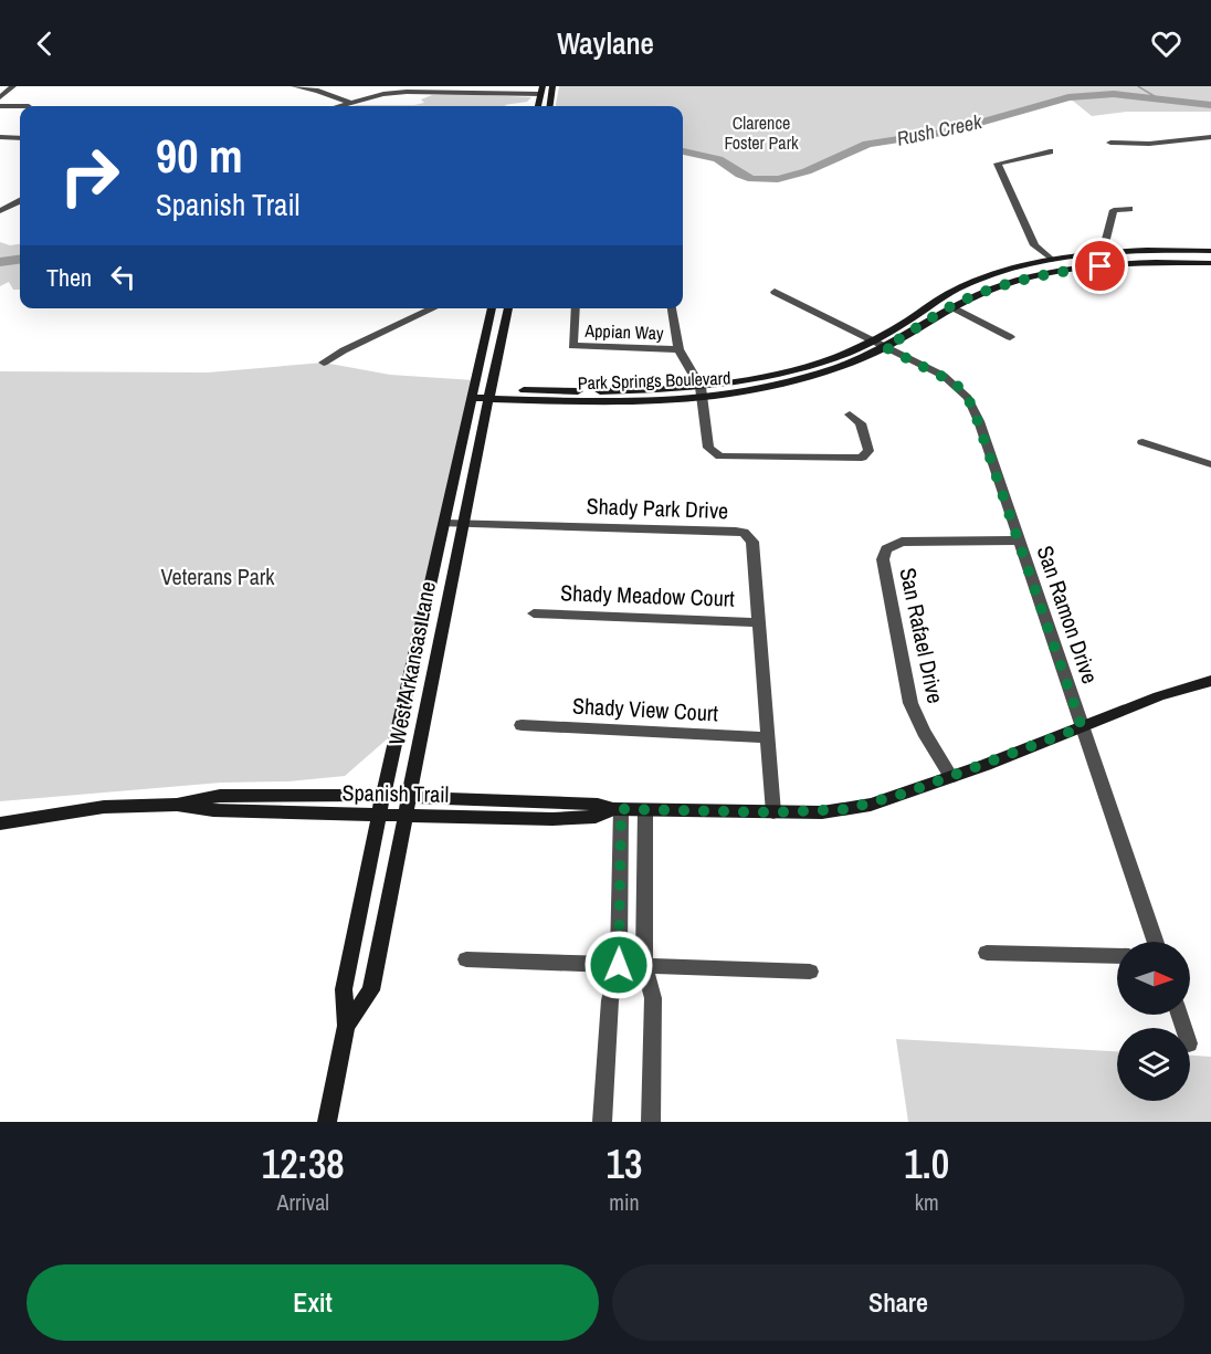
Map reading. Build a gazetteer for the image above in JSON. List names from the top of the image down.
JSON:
{
  "streets": {
    "main road": ["Park Springs Boulevard", "West Arkansas Lane", "Spanish Trail"],
    "street": [
      "Appian Way",
      "Shady Park Drive",
      "Shady Meadow Court",
      "San Ramon Drive",
      "San Rafael Drive",
      "Shady View Court"
    ]
  },
  "crossings": [
    ["Appian Way", "Park Springs Boulevard"],
    ["Park Springs Boulevard", "San Ramon Drive"],
    ["Park Springs Boulevard", "West Arkansas Lane"],
    ["Shady Park Drive", "Shady Meadow Court"],
    ["Shady Park Drive", "West Arkansas Lane"],
    ["Shady Park Drive", "Shady View Court"],
    ["Shady Park Drive", "Spanish Trail"],
    ["San Ramon Drive", "San Rafael Drive"],
    ["San Ramon Drive", "Spanish Trail"],
    ["San Rafael Drive", "Spanish Trail"],
    ["West Arkansas Lane", "Spanish Trail"]
  ],
  "water": ["Rush Creek"],
  "parks": ["Clarence Foster Park", "Veterans Park"],
  "north": "right",
  "page": {
    "header": "Waylane",
    "turn": ["90 m", "Spanish Trail"],
    "then": "Then",
    "eta": [
      "12:38",
      "Arrival",
      "13",
      "min",
      "1.0",
      "km"
    ],
    "buttons": ["Exit", "Share"]
  }
}
